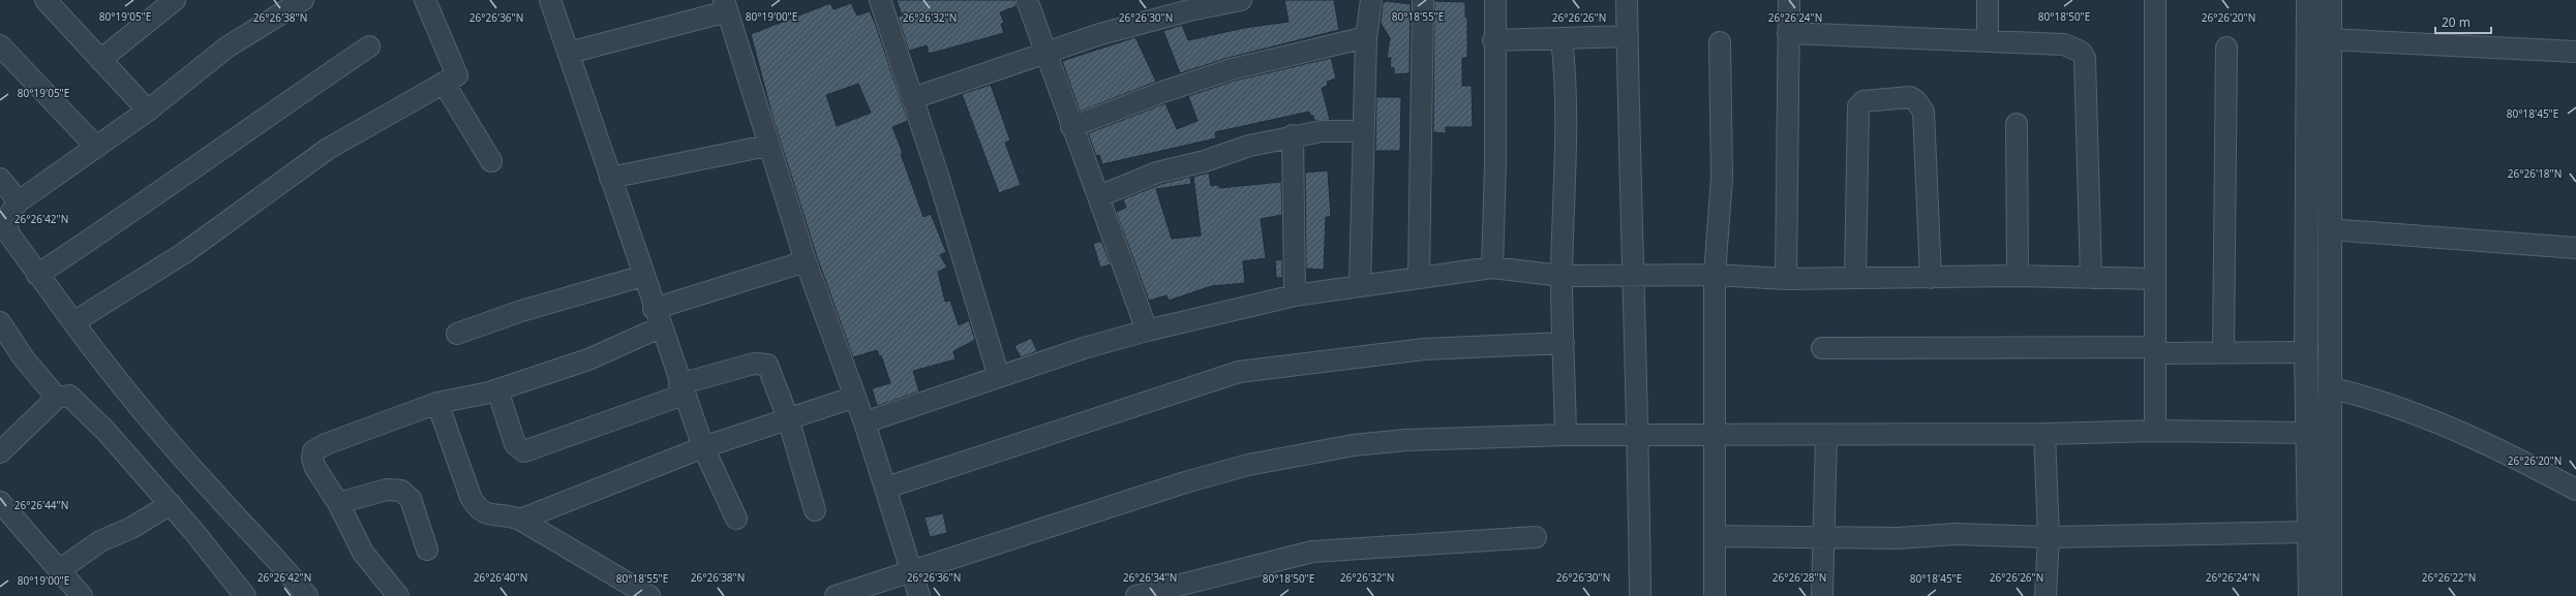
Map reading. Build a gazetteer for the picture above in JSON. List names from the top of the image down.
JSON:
{
  "scale_bar": "20 m",
  "coordinates": [
    "80°19'05\"E",
    "80°19'00\"E",
    "80°18'55\"E",
    "80°18'50\"E",
    "26°26'38\"N",
    "26°26'36\"N",
    "26°26'32\"N",
    "26°26'30\"N",
    "26°26'26\"N",
    "26°26'24\"N",
    "26°26'20\"N",
    "80°18'45\"E",
    "26°26'18\"N",
    "26°26'42\"N",
    "26°26'44\"N",
    "26°26'40\"N",
    "26°26'34\"N",
    "26°26'28\"N",
    "26°26'22\"N"
  ]
}
